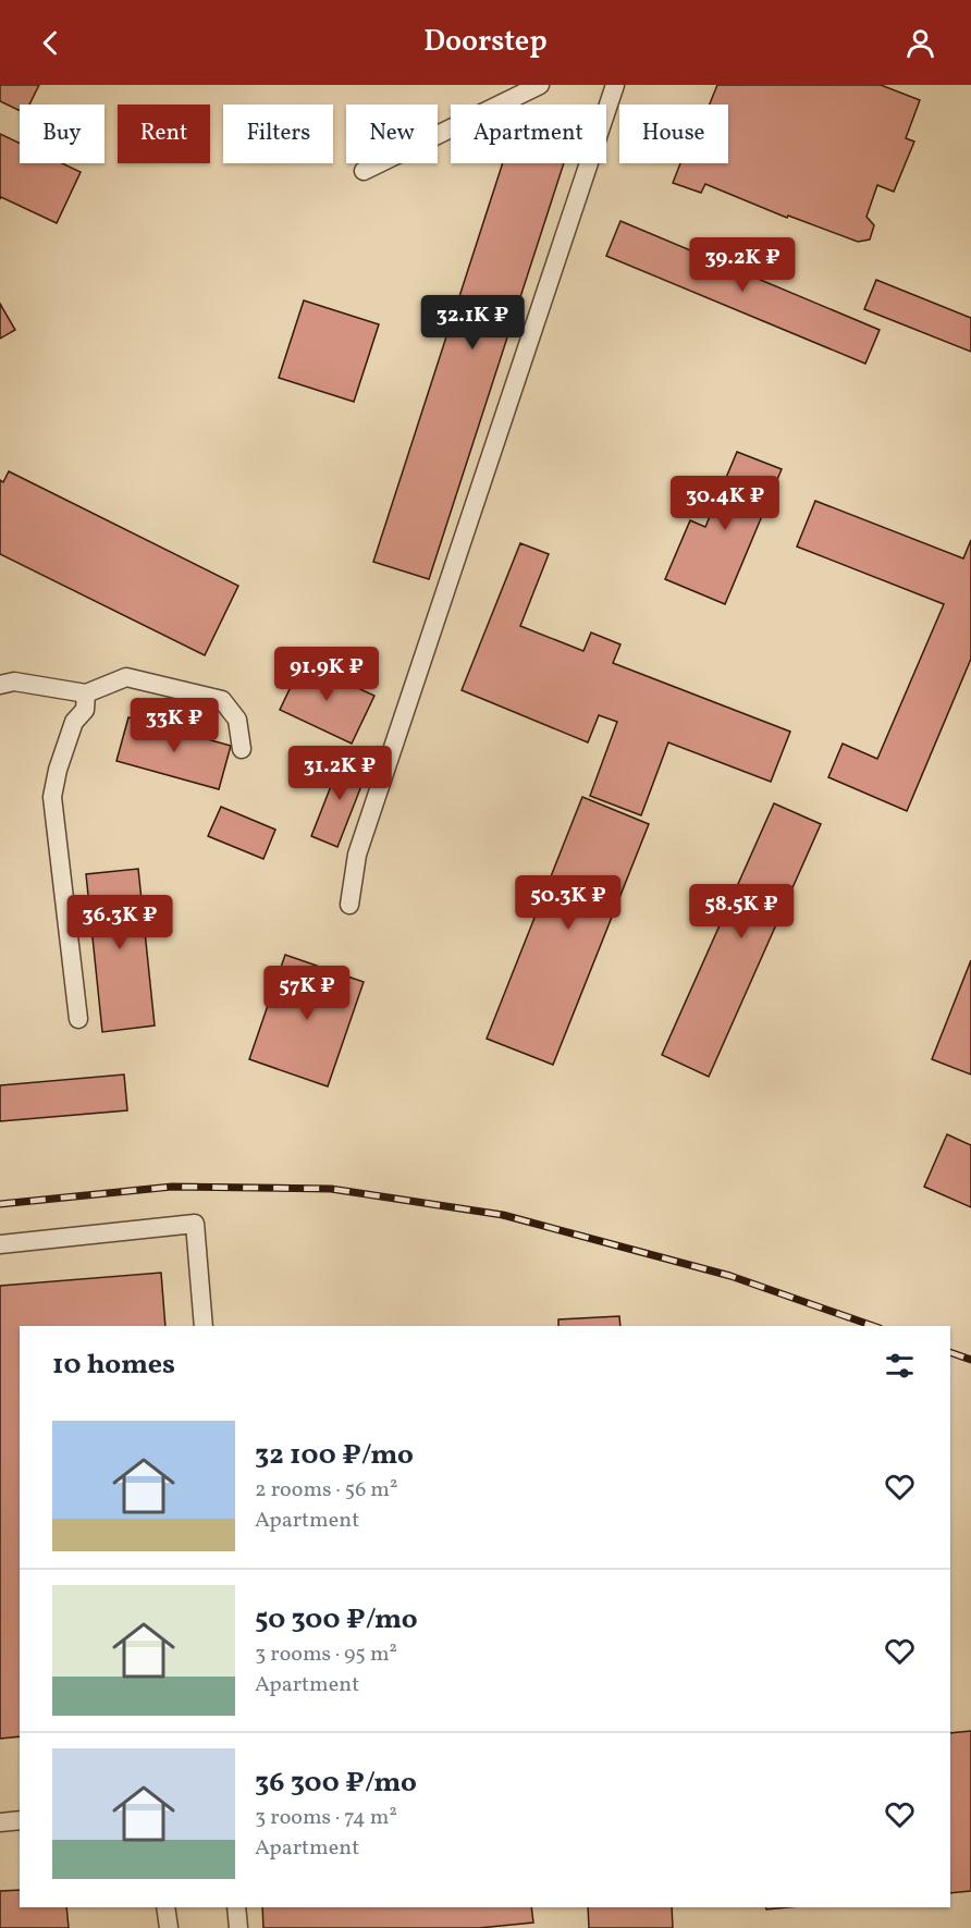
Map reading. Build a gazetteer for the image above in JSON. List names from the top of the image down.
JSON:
{
  "page": {
    "header": "Doorstep",
    "chip": [
      "Buy",
      "Rent",
      "Filters",
      "New",
      "Apartment",
      "House"
    ],
    "price": [
      "39.2K ₽",
      "32.1K ₽",
      "30.4K ₽",
      "91.9K ₽",
      "33K ₽",
      "31.2K ₽",
      "50.3K ₽",
      "58.5K ₽",
      "36.3K ₽",
      "57K ₽"
    ],
    "heading": "10 homes",
    "list": [
      {
        "name": "32 100 ₽/mo",
        "note": "2 rooms · 56 m² · Apartment"
      },
      {
        "name": "50 300 ₽/mo",
        "note": "3 rooms · 95 m² · Apartment"
      },
      {
        "name": "36 300 ₽/mo",
        "note": "3 rooms · 74 m² · Apartment"
      }
    ]
  }
}
